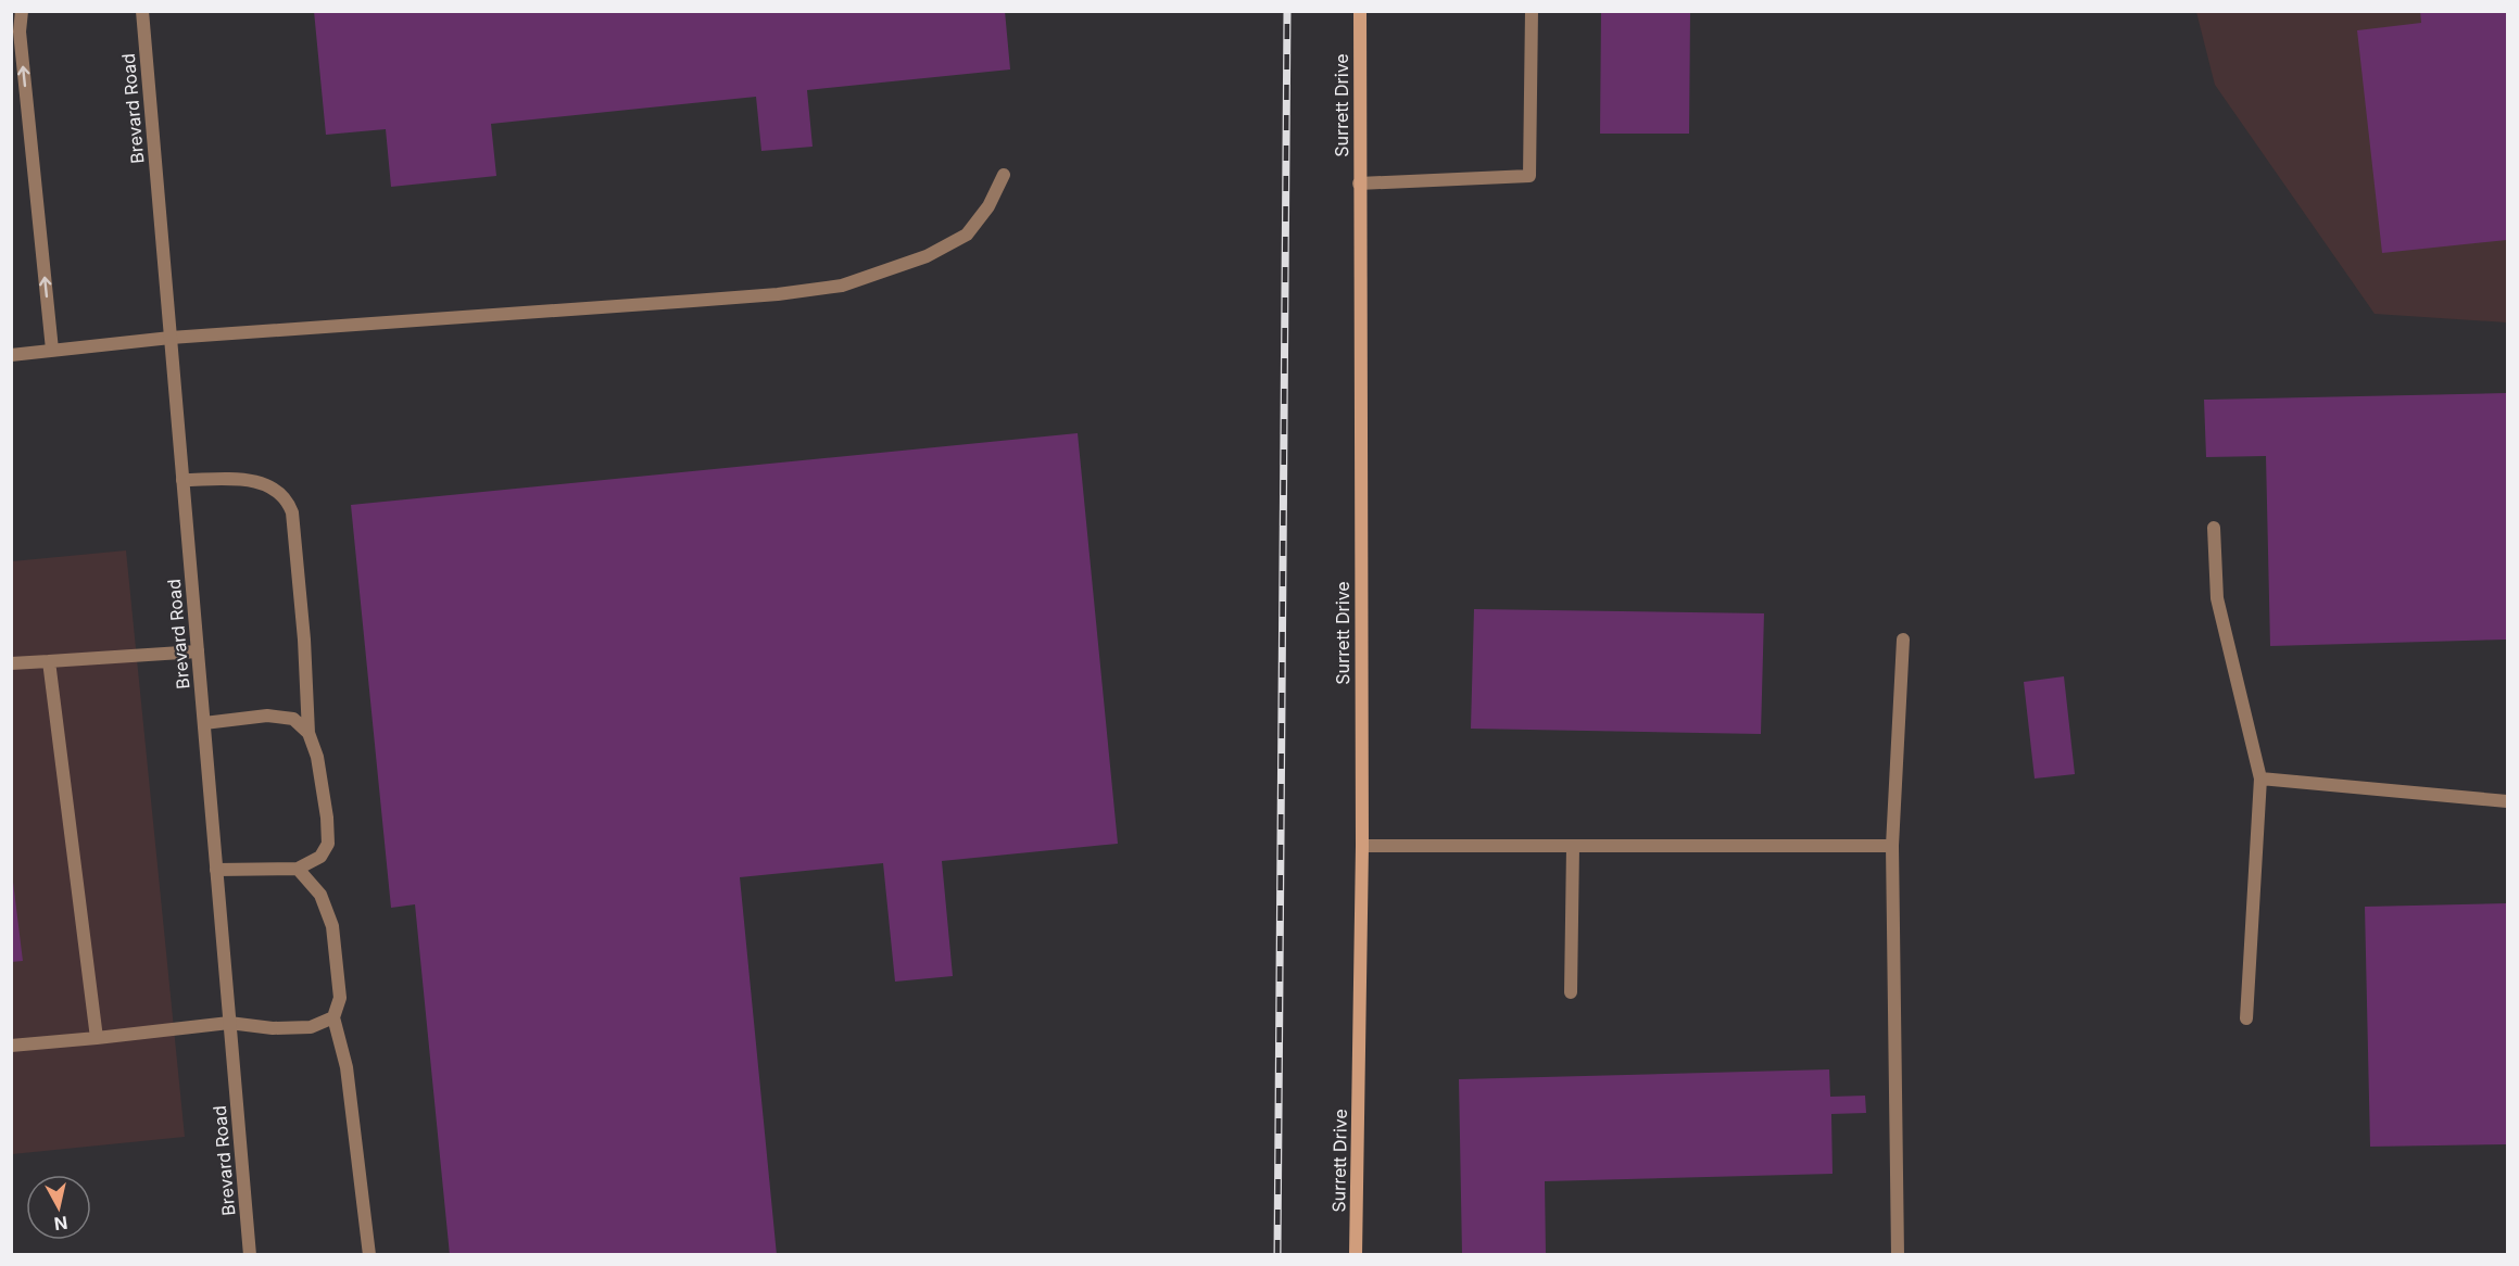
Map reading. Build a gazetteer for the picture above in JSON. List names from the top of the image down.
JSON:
{
  "streets": {
    "street": ["Surrett Drive", "Brevard Road"]
  },
  "north": "bottom"
}
